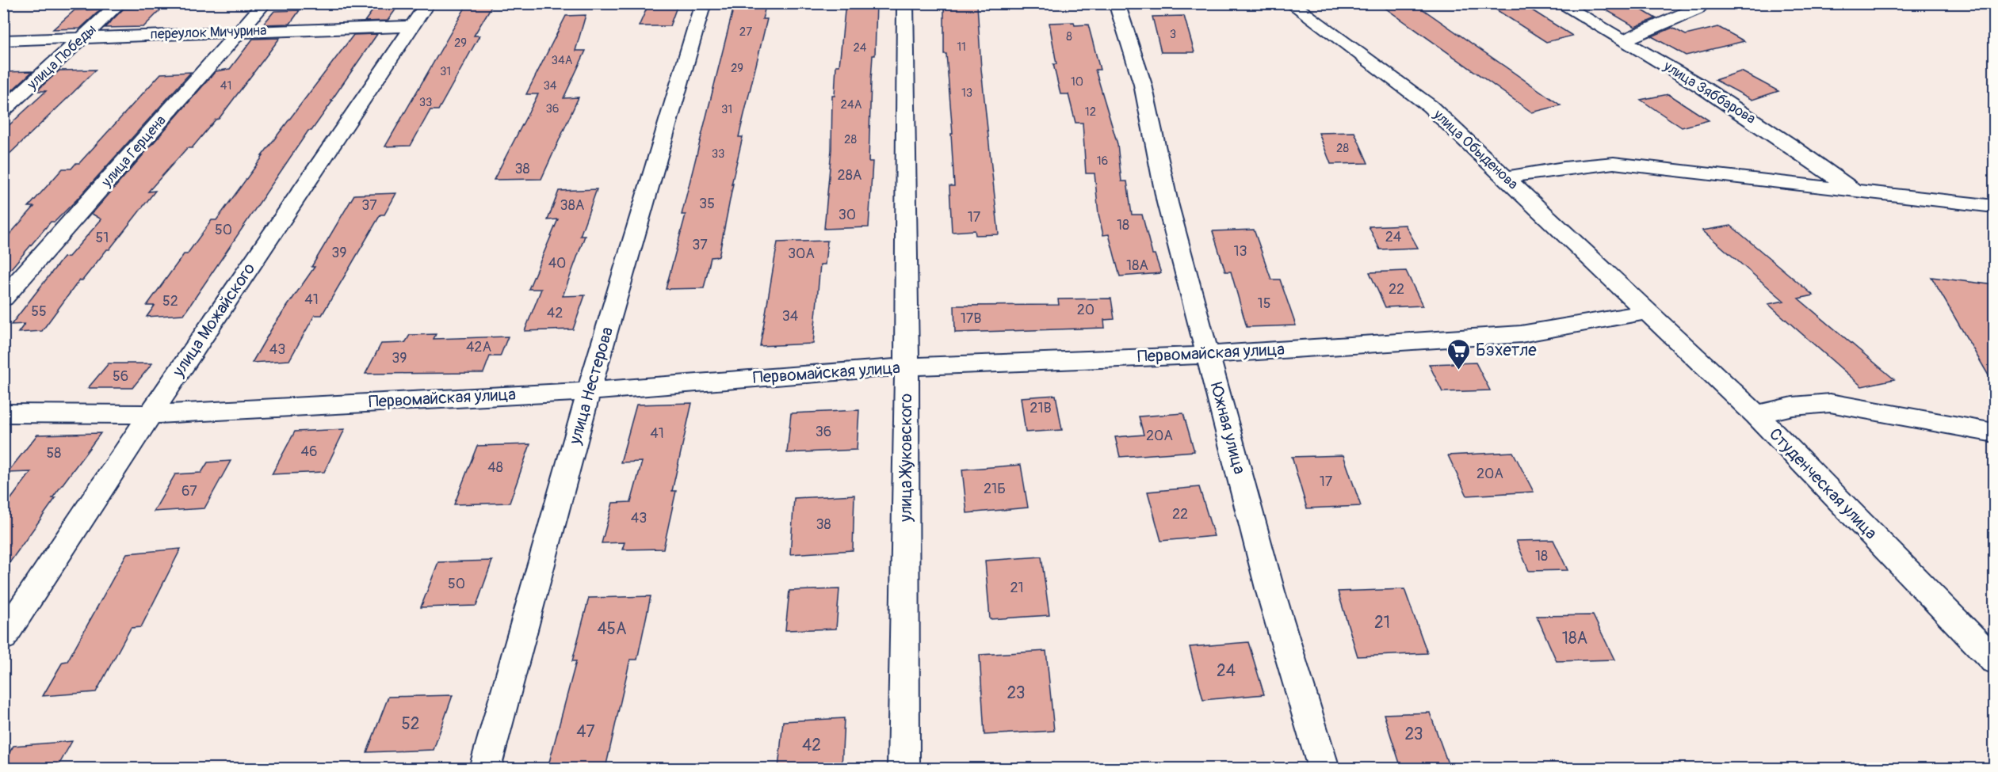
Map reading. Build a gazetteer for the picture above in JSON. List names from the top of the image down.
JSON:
{
  "streets": {
    "street": [
      "переулок Мичурина",
      "улица Победы",
      "улица Зяббарова",
      "улица Обыденова",
      "улица Герцена",
      "улица Можайского",
      "Первомайская улица",
      "улица Нестерова",
      "Южная улица",
      "улица Жуковского",
      "Студенческая улица"
    ]
  },
  "crossings": [
    ["переулок Мичурина", "улица Победы"],
    ["переулок Мичурина", "улица Герцена"],
    ["переулок Мичурина", "улица Можайского"],
    ["улица Обыденова", "Первомайская улица"],
    ["улица Обыденова", "Студенческая улица"],
    ["улица Можайского", "Первомайская улица"],
    ["Первомайская улица", "улица Нестерова"],
    ["Первомайская улица", "Южная улица"],
    ["Первомайская улица", "улица Жуковского"],
    ["Первомайская улица", "Студенческая улица"]
  ],
  "places": {
    "supermarket": ["Бэхетле"]
  },
  "house_numbers": [
    "27",
    "3",
    "8",
    "29",
    "11",
    "24",
    "34А",
    "29",
    "31",
    "10",
    "41",
    "34",
    "13",
    "33",
    "24А",
    "36",
    "31",
    "12",
    "28",
    "28",
    "33",
    "16",
    "38",
    "28А",
    "35",
    "37",
    "38А",
    "30",
    "17",
    "18",
    "50",
    "24",
    "51",
    "37",
    "13",
    "39",
    "30А",
    "40",
    "18А",
    "22",
    "41",
    "52",
    "15",
    "20",
    "55",
    "42",
    "34",
    "17В",
    "42А",
    "43",
    "39",
    "56",
    "21В",
    "36",
    "41",
    "20А",
    "46",
    "58",
    "48",
    "20А",
    "17",
    "21Б",
    "67",
    "22",
    "43",
    "38",
    "18",
    "50",
    "21",
    "21",
    "45А",
    "18А",
    "24",
    "23",
    "52",
    "47",
    "23",
    "42"
  ]
}
